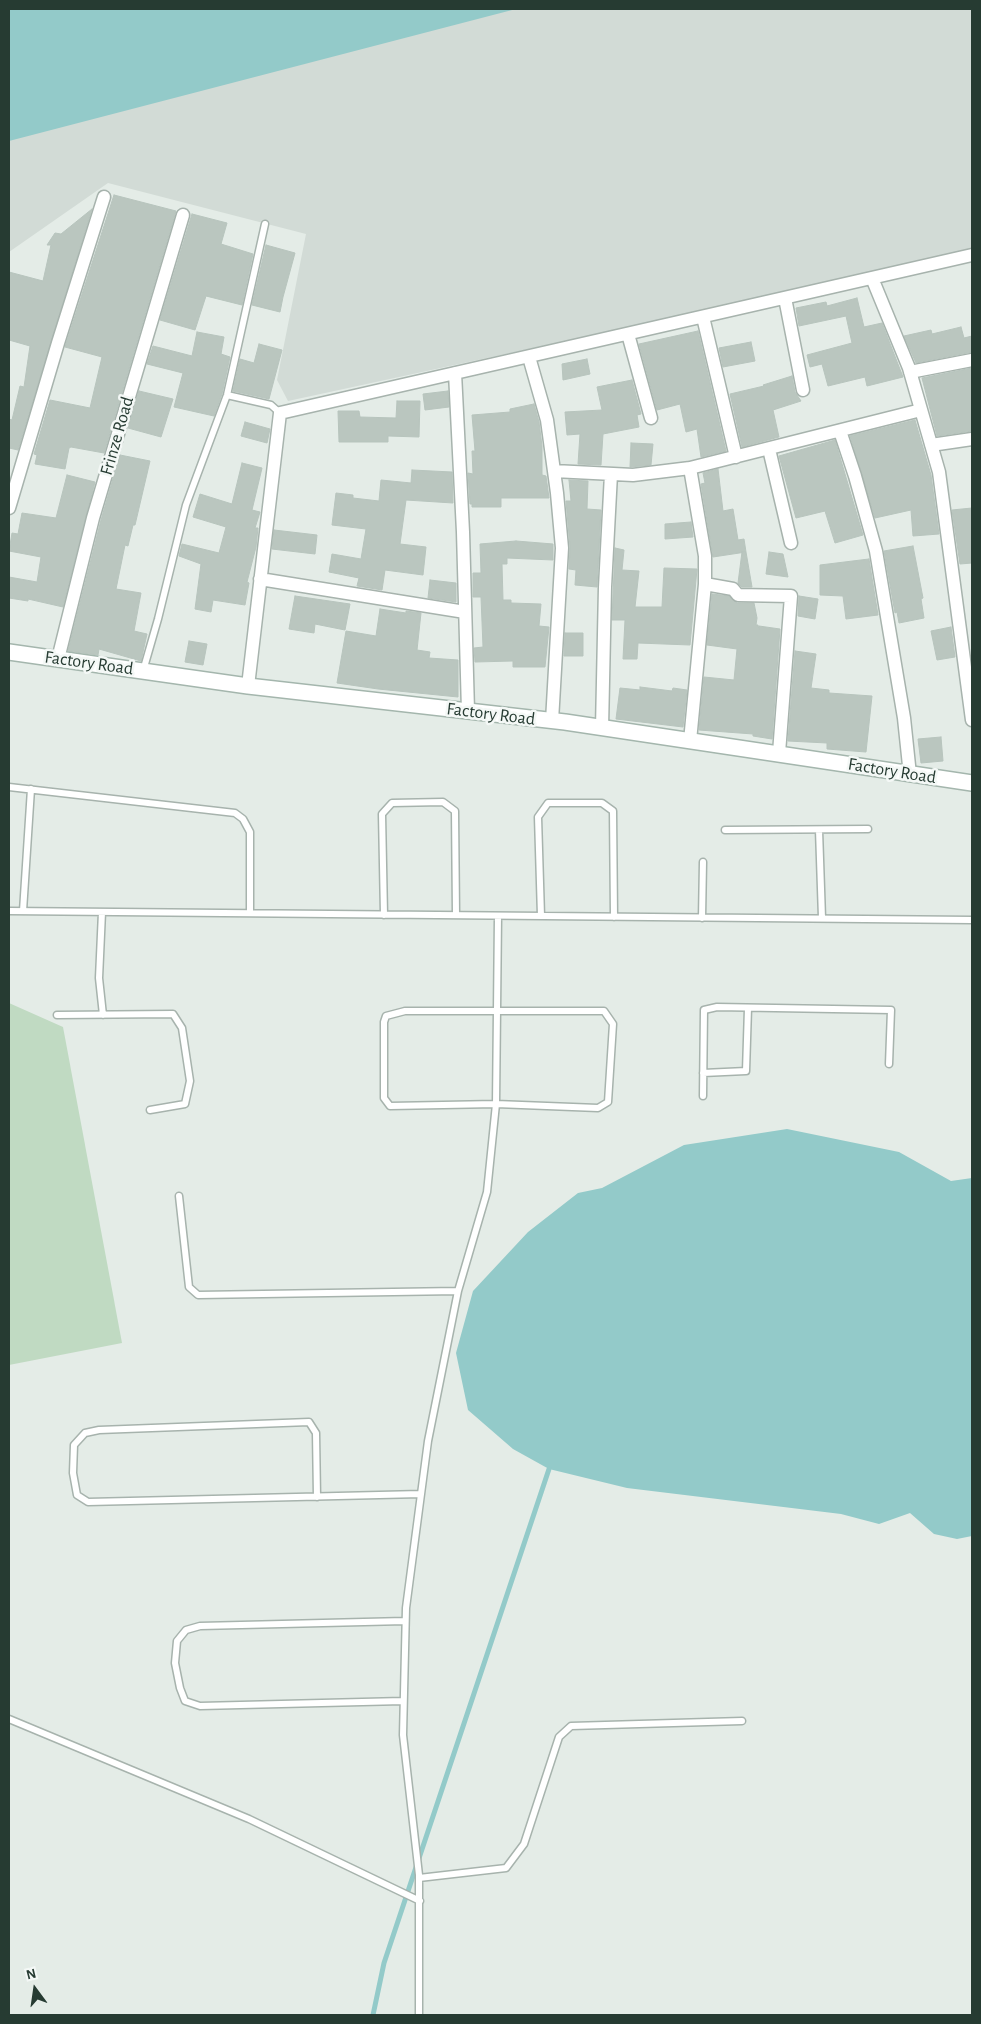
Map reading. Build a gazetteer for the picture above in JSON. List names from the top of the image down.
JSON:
{
  "streets": {
    "street": ["Frinze Road", "Factory Road"]
  },
  "crossings": [
    ["Frinze Road", "Factory Road"]
  ],
  "north": "top"
}
